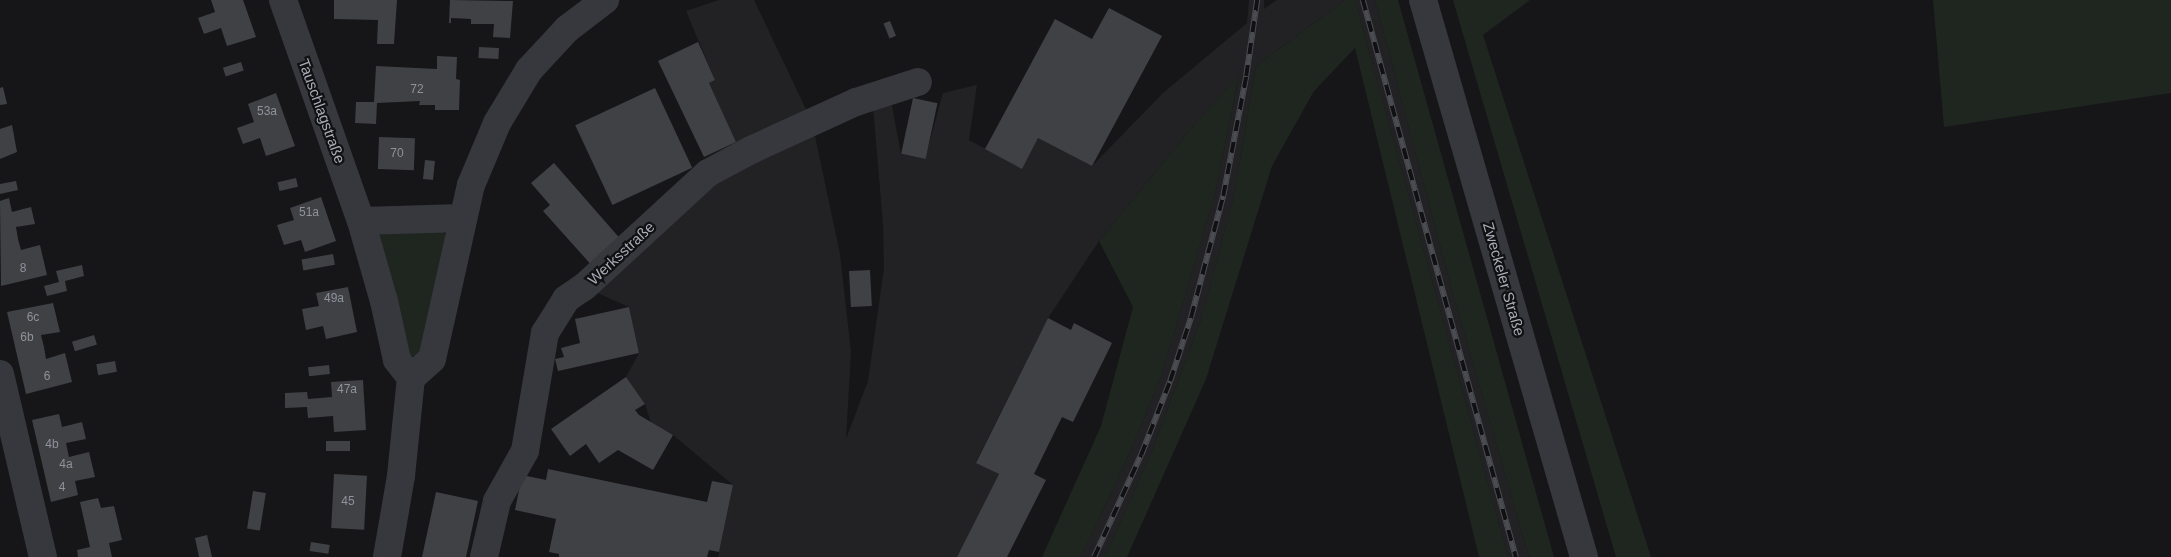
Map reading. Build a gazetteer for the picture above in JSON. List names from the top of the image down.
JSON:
{
  "streets": {
    "street": ["Tauschlagstraße", "Werksstraße", "Zweckeler Straße"]
  },
  "house_numbers": [
    "72",
    "53a",
    "70",
    "51a",
    "8",
    "49a",
    "6c",
    "6b",
    "6",
    "47a",
    "4b",
    "4a",
    "4",
    "45"
  ]
}
